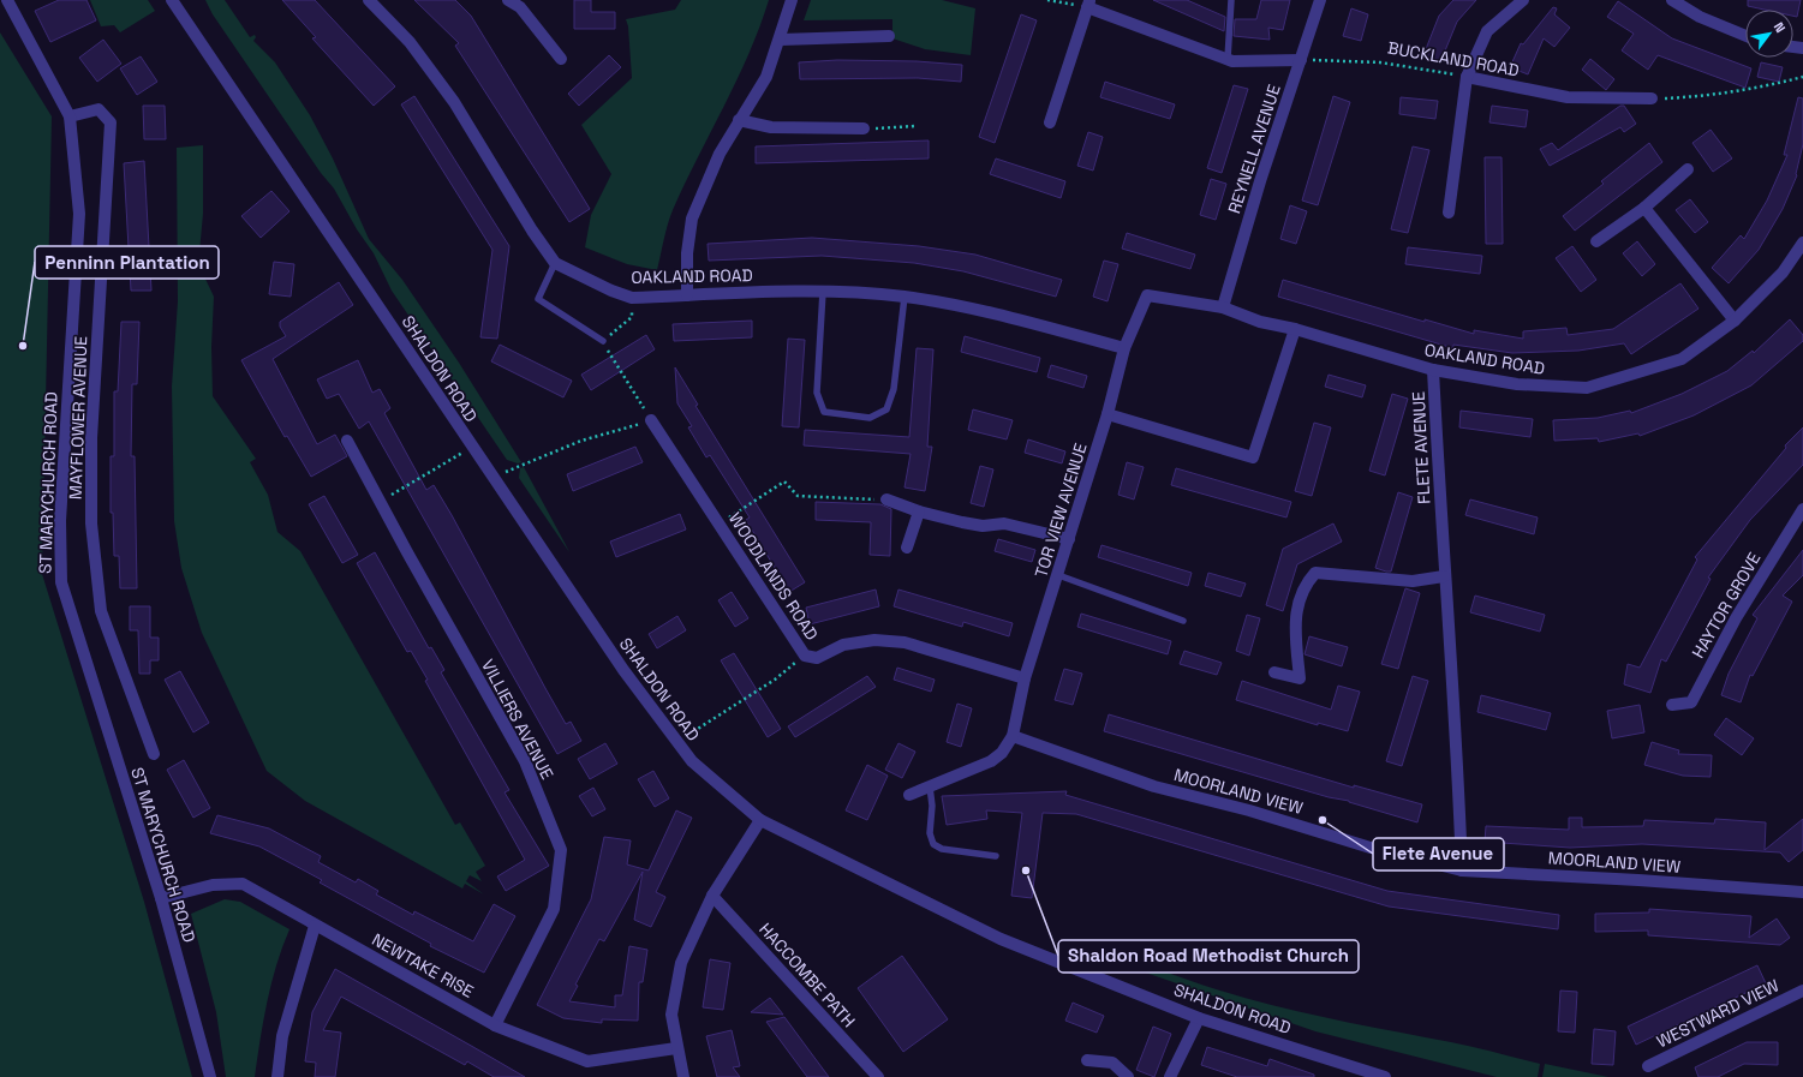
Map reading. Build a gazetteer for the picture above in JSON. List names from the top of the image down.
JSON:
{
  "streets": {
    "street": [
      "BUCKLAND ROAD",
      "REYNELL AVENUE",
      "OAKLAND ROAD",
      "SHALDON ROAD",
      "MAYFLOWER AVENUE",
      "FLETE AVENUE",
      "ST MARYCHURCH ROAD",
      "TOR VIEW AVENUE",
      "WOODLANDS ROAD",
      "HAYTOR GROVE",
      "VILLIERS AVENUE",
      "MOORLAND VIEW",
      "NEWTAKE RISE",
      "HACCOMBE PATH",
      "WESTWARD VIEW"
    ]
  },
  "crossings": [
    ["BUCKLAND ROAD", "REYNELL AVENUE"],
    ["REYNELL AVENUE", "OAKLAND ROAD"],
    ["OAKLAND ROAD", "FLETE AVENUE"],
    ["OAKLAND ROAD", "TOR VIEW AVENUE"],
    ["MAYFLOWER AVENUE", "ST MARYCHURCH ROAD"],
    ["FLETE AVENUE", "MOORLAND VIEW"],
    ["ST MARYCHURCH ROAD", "NEWTAKE RISE"],
    ["TOR VIEW AVENUE", "WOODLANDS ROAD"],
    ["TOR VIEW AVENUE", "MOORLAND VIEW"],
    ["VILLIERS AVENUE", "NEWTAKE RISE"]
  ],
  "places": ["Penninn Plantation", "Flete Avenue", "Shaldon Road Methodist Church"],
  "north": "top right"
}
